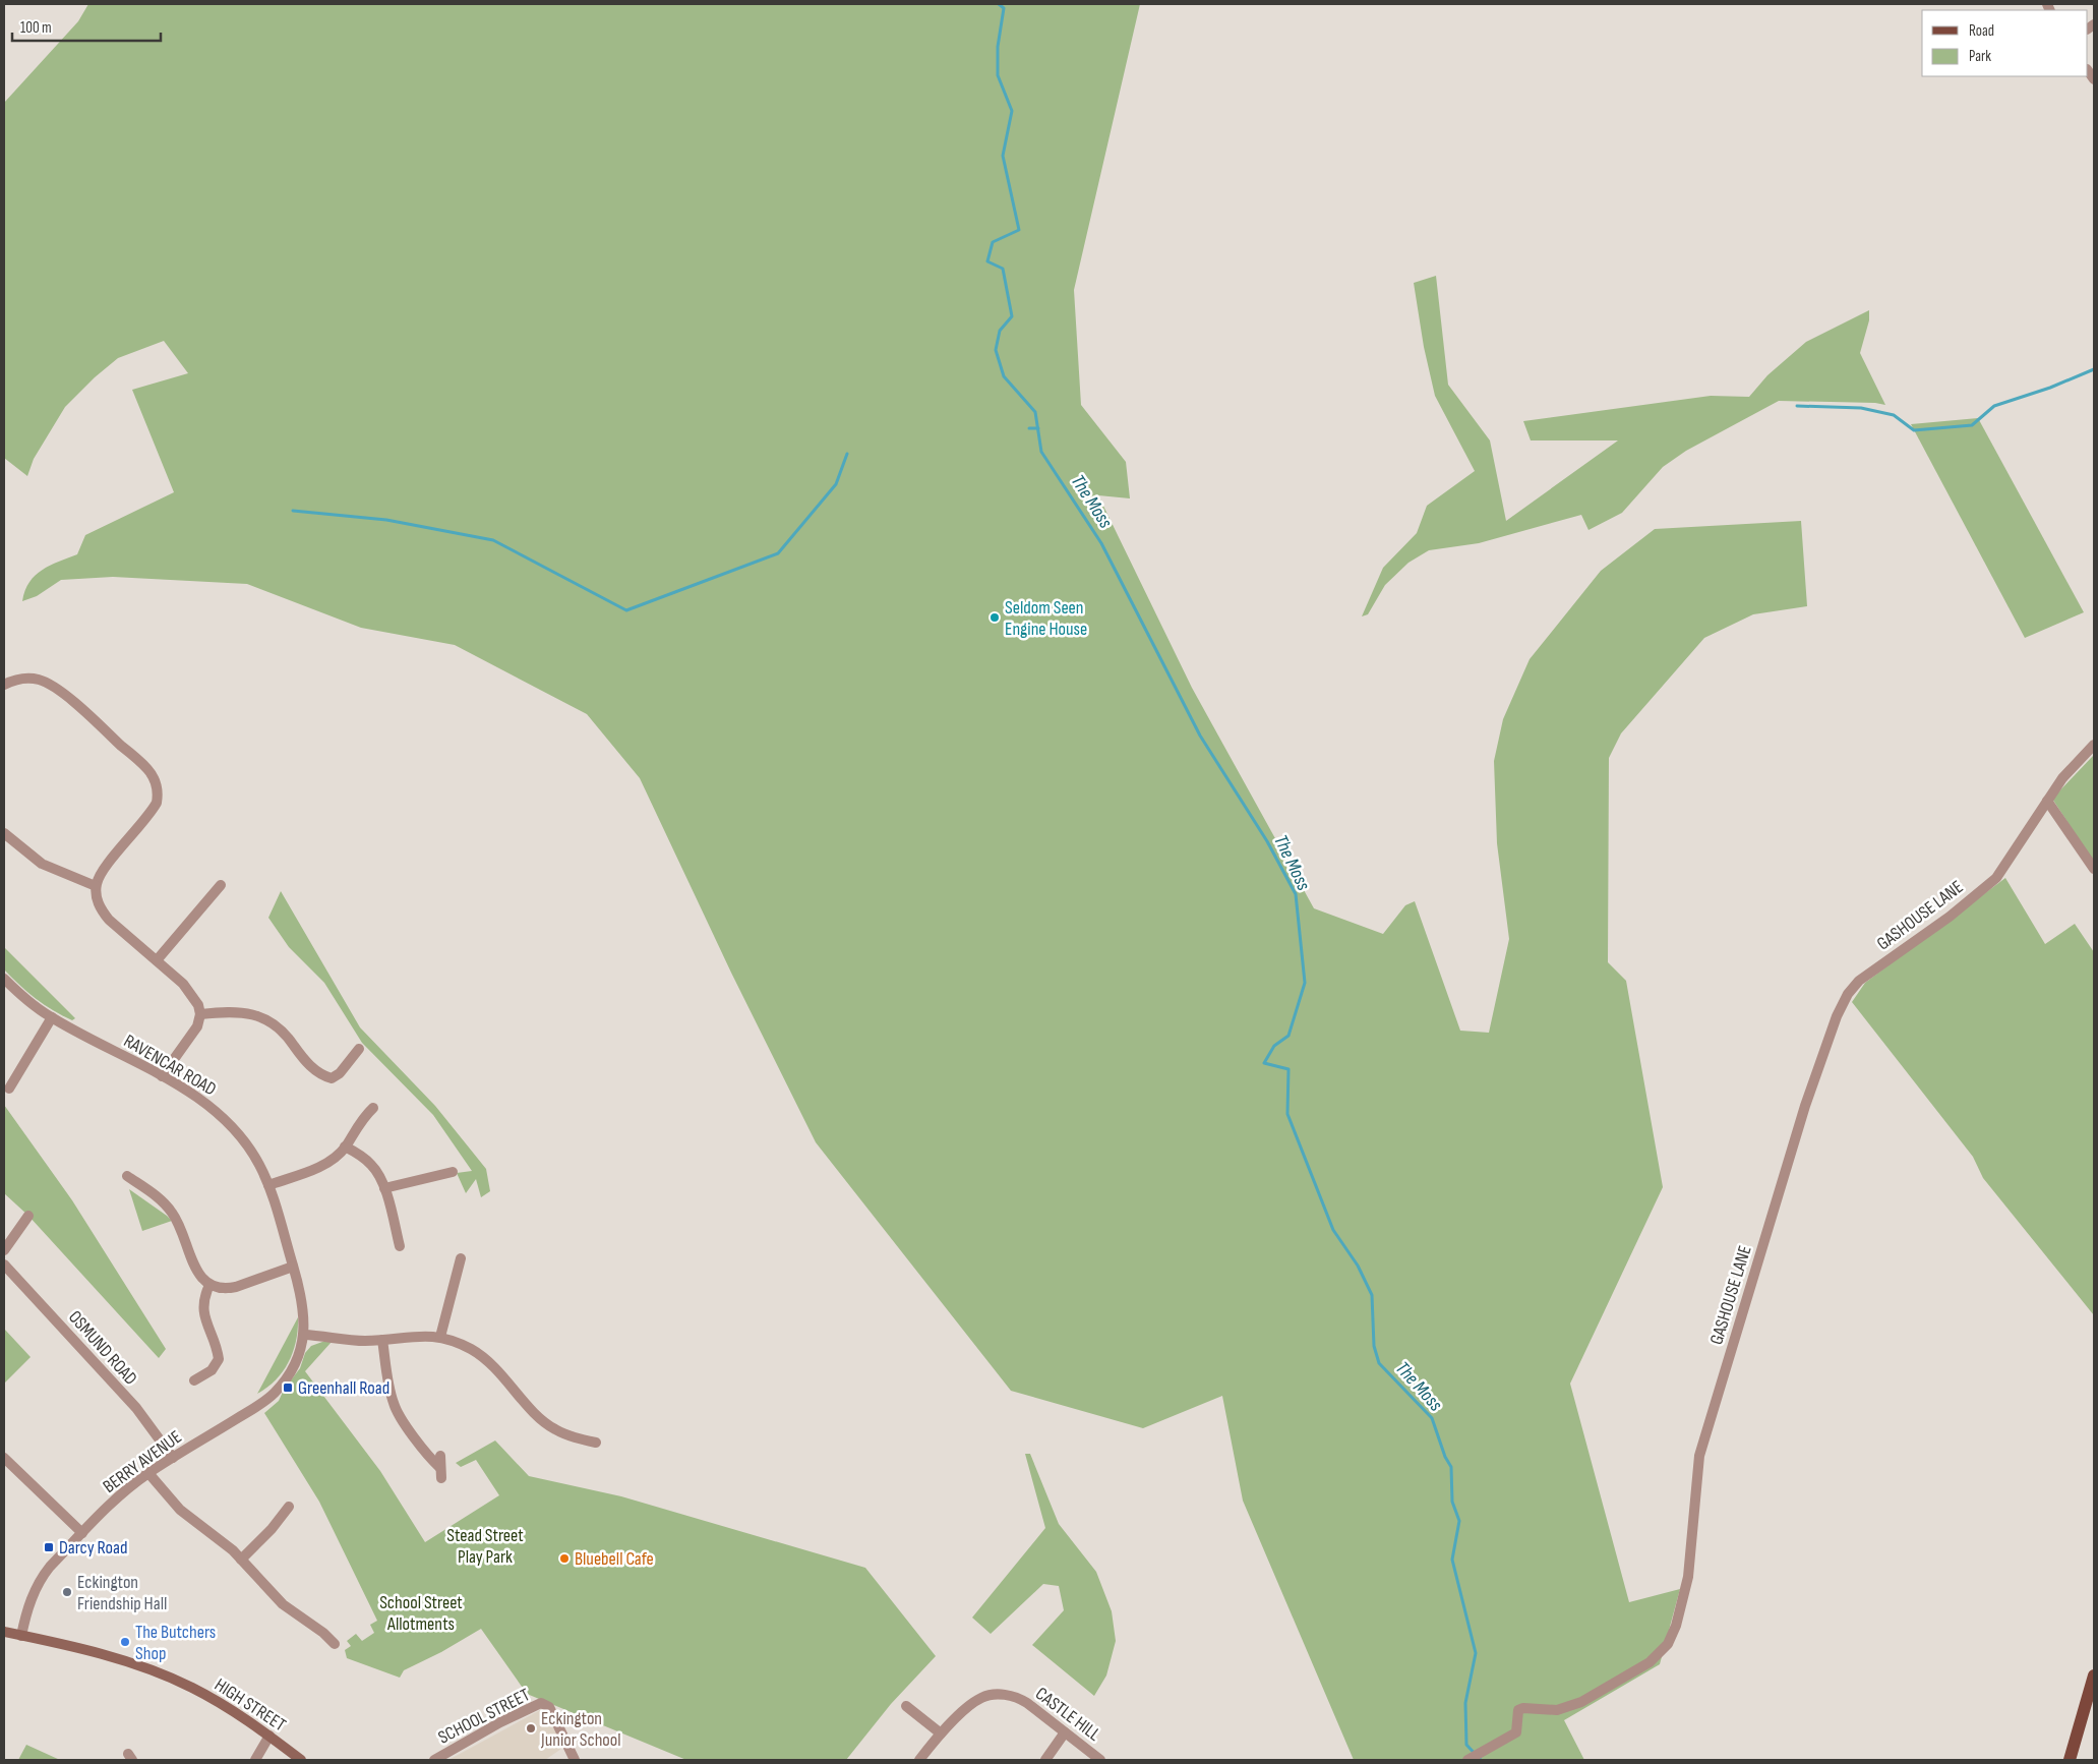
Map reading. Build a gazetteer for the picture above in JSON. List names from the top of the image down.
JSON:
{
  "streets": {
    "main road": ["HIGH STREET"],
    "street": [
      "GASHOUSE LANE",
      "RAVENCAR ROAD",
      "OSMUND ROAD",
      "BERRY AVENUE",
      "CASTLE HILL",
      "SCHOOL STREET"
    ]
  },
  "crossings": [
    ["RAVENCAR ROAD", "BERRY AVENUE"],
    ["OSMUND ROAD", "BERRY AVENUE"],
    ["BERRY AVENUE", "HIGH STREET"]
  ],
  "water": ["The Moss"],
  "parks": ["Stead Street Play Park", "School Street Allotments"],
  "places": {
    "other": [
      "Seldom Seen Engine House",
      "Bluebell Cafe",
      "Eckington Friendship Hall",
      "The Butchers Shop",
      "Eckington Junior School"
    ],
    "transit": ["Greenhall Road", "Darcy Road"]
  },
  "legend": ["Road", "Park"],
  "scale_bar": "100 m"
}
